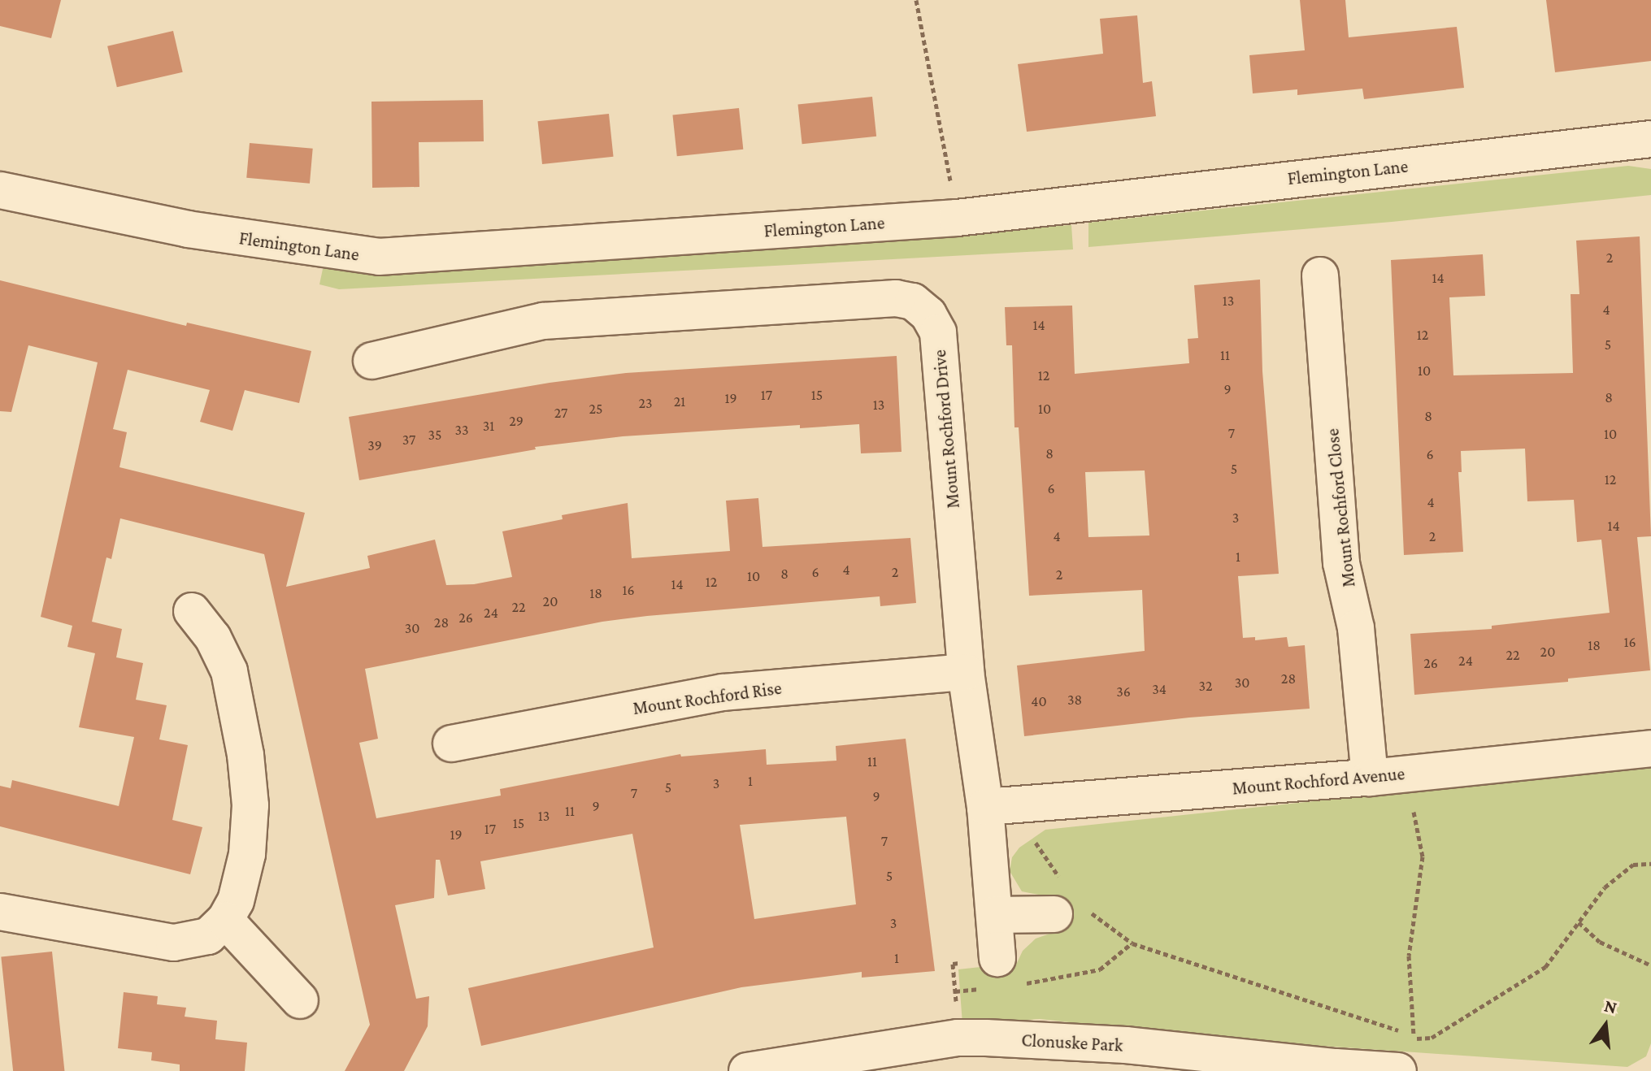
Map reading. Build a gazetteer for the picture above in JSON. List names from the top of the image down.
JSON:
{
  "streets": {
    "street": [
      "Flemington Lane",
      "Mount Rochford Drive",
      "Mount Rochford Close",
      "Mount Rochford Rise",
      "Mount Rochford Avenue",
      "Clonuske Park"
    ]
  },
  "crossings": [
    ["Mount Rochford Drive", "Mount Rochford Rise"],
    ["Mount Rochford Drive", "Mount Rochford Avenue"],
    ["Mount Rochford Close", "Mount Rochford Avenue"]
  ],
  "house_numbers": [
    "2",
    "14",
    "13",
    "4",
    "14",
    "12",
    "5",
    "11",
    "10",
    "12",
    "9",
    "17",
    "15",
    "8",
    "19",
    "21",
    "23",
    "13",
    "25",
    "10",
    "27",
    "8",
    "29",
    "31",
    "33",
    "7",
    "10",
    "35",
    "37",
    "39",
    "8",
    "6",
    "5",
    "12",
    "6",
    "4",
    "3",
    "14",
    "4",
    "2",
    "1",
    "4",
    "6",
    "2",
    "8",
    "2",
    "10",
    "12",
    "14",
    "16",
    "18",
    "20",
    "22",
    "24",
    "26",
    "28",
    "30",
    "16",
    "18",
    "20",
    "22",
    "24",
    "26",
    "28",
    "30",
    "32",
    "34",
    "36",
    "38",
    "40",
    "11",
    "1",
    "3",
    "5",
    "7",
    "9",
    "9",
    "11",
    "13",
    "15",
    "17",
    "19",
    "7",
    "5",
    "3",
    "1"
  ],
  "north": "top"
}
